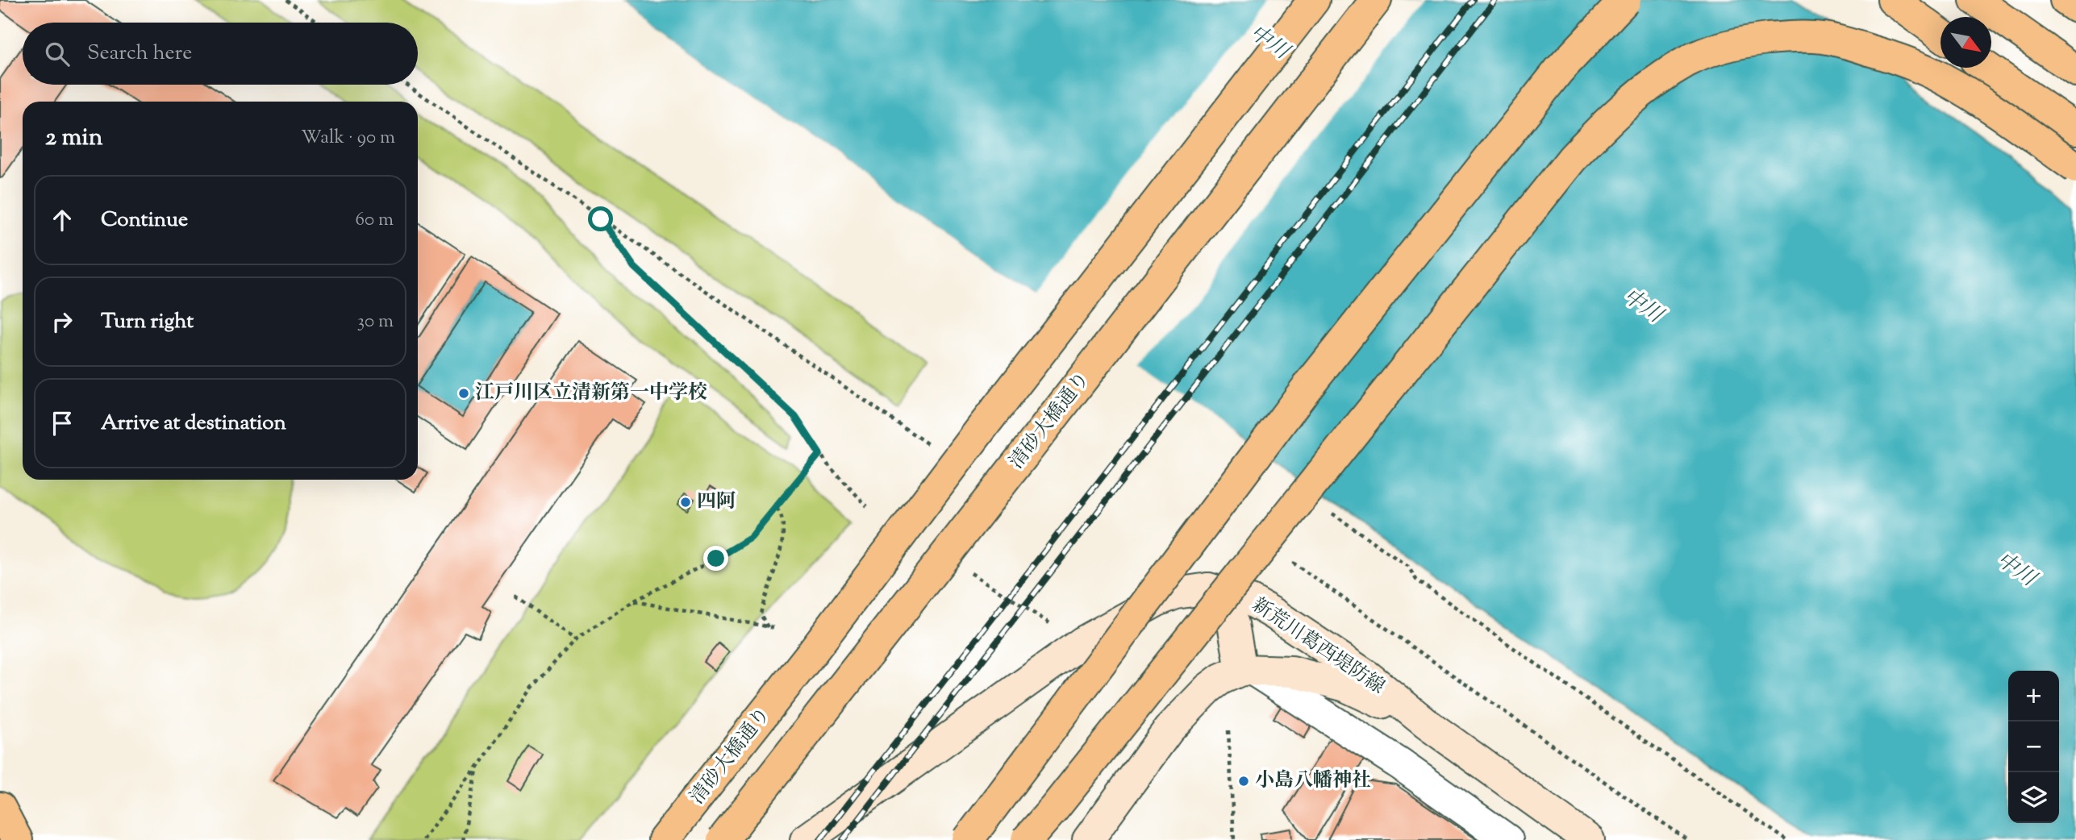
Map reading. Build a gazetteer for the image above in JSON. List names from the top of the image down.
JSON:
{
  "streets": {
    "main road": ["清砂大橋通り", "新荒川葛西堤防線"]
  },
  "water": ["中川"],
  "places": ["江戸川区立清新第一中学校", "四阿", "小島八幡神社"],
  "north": "bottom right",
  "page": {
    "search": "Search here",
    "heading": ["2 min", "Walk · 90 m"],
    "list": [
      ["Continue", "60 m"],
      ["Turn right", "30 m"],
      "Arrive at destination"
    ],
    "map_buttons": ["+", "−"]
  }
}
